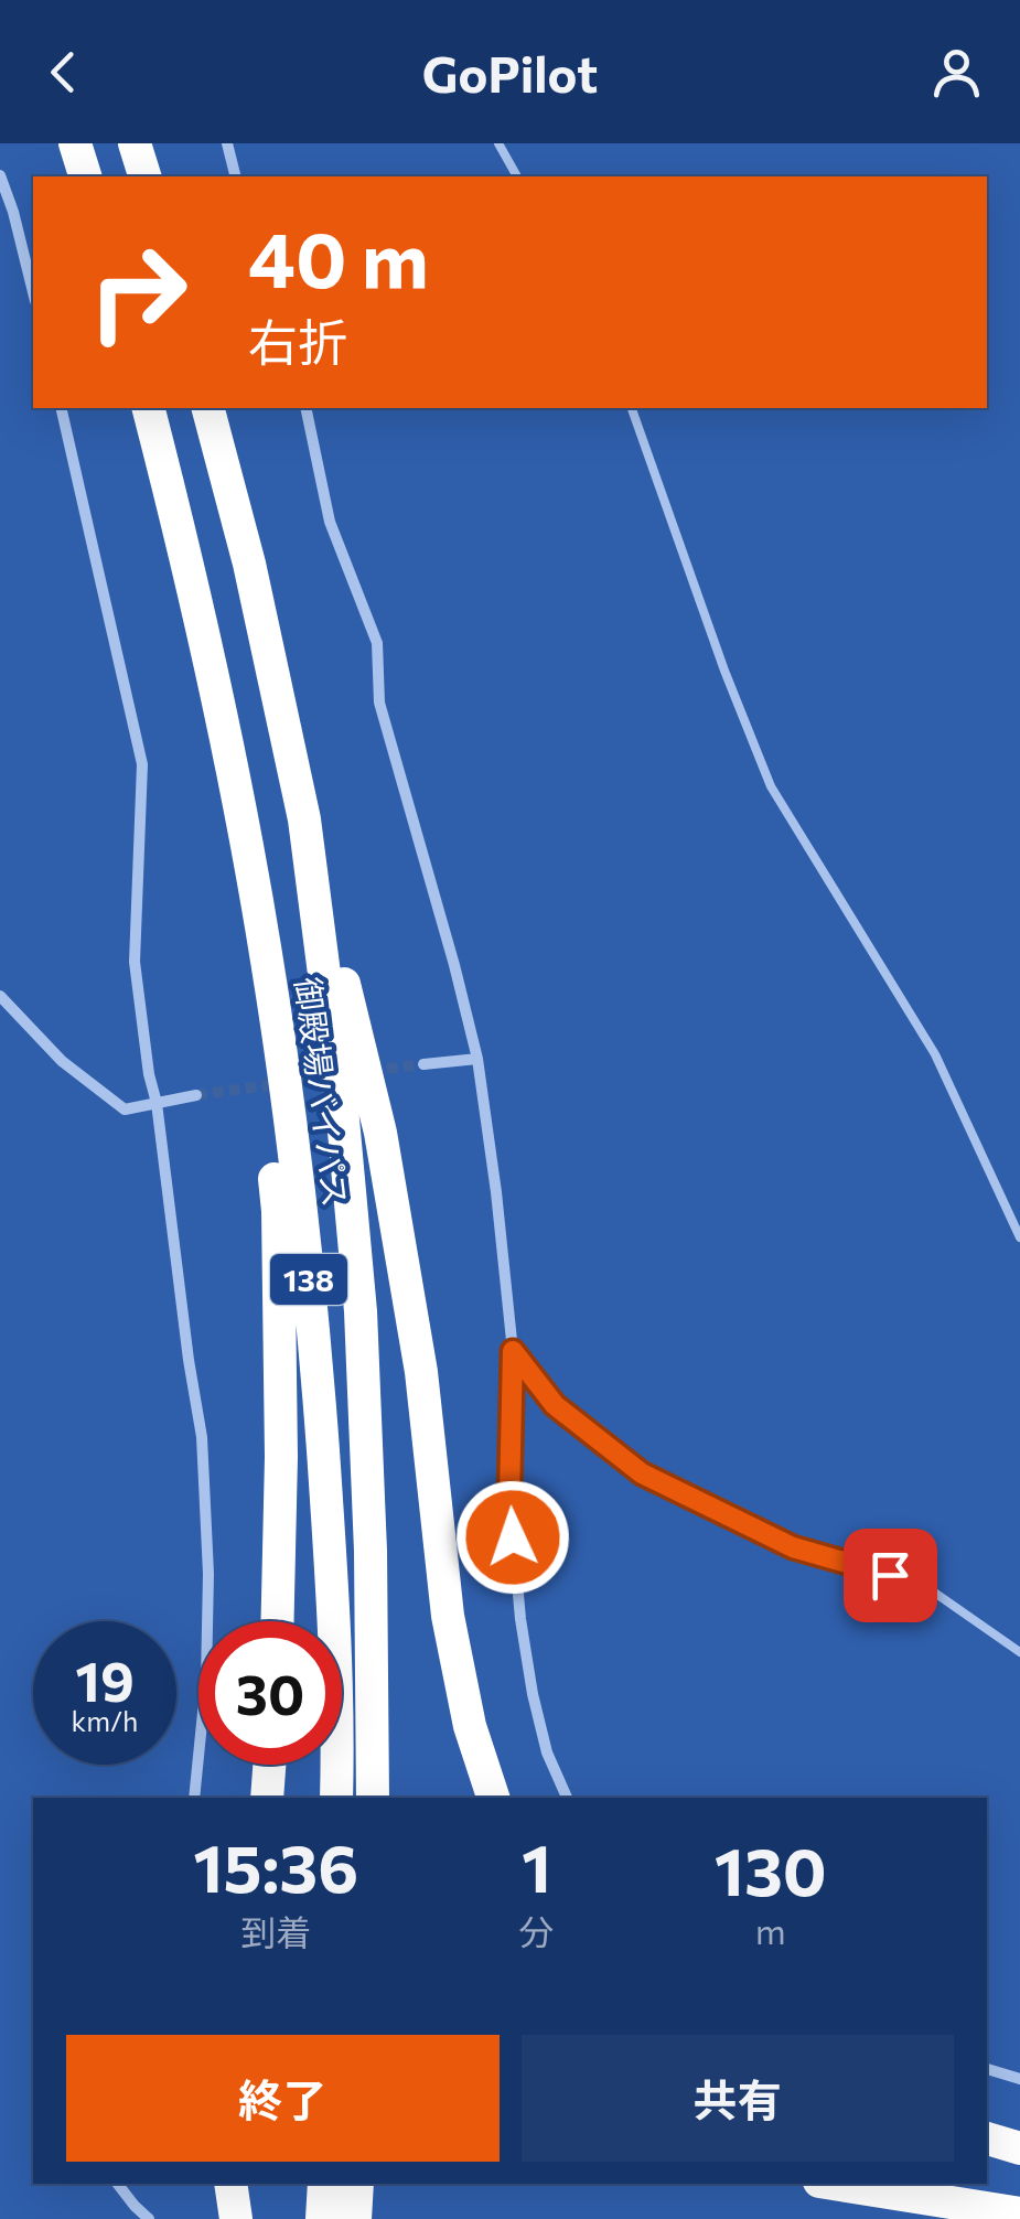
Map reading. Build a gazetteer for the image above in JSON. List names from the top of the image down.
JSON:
{
  "streets": {
    "highway": ["御殿場バイパス", "138"]
  },
  "page": {
    "header": "GoPilot",
    "turn": ["40 m", "右折"],
    "speed": "19 km/h",
    "limit": "30",
    "eta": [
      "15:36",
      "到着",
      "1",
      "分",
      "130",
      "m"
    ],
    "buttons": ["終了", "共有"]
  }
}
